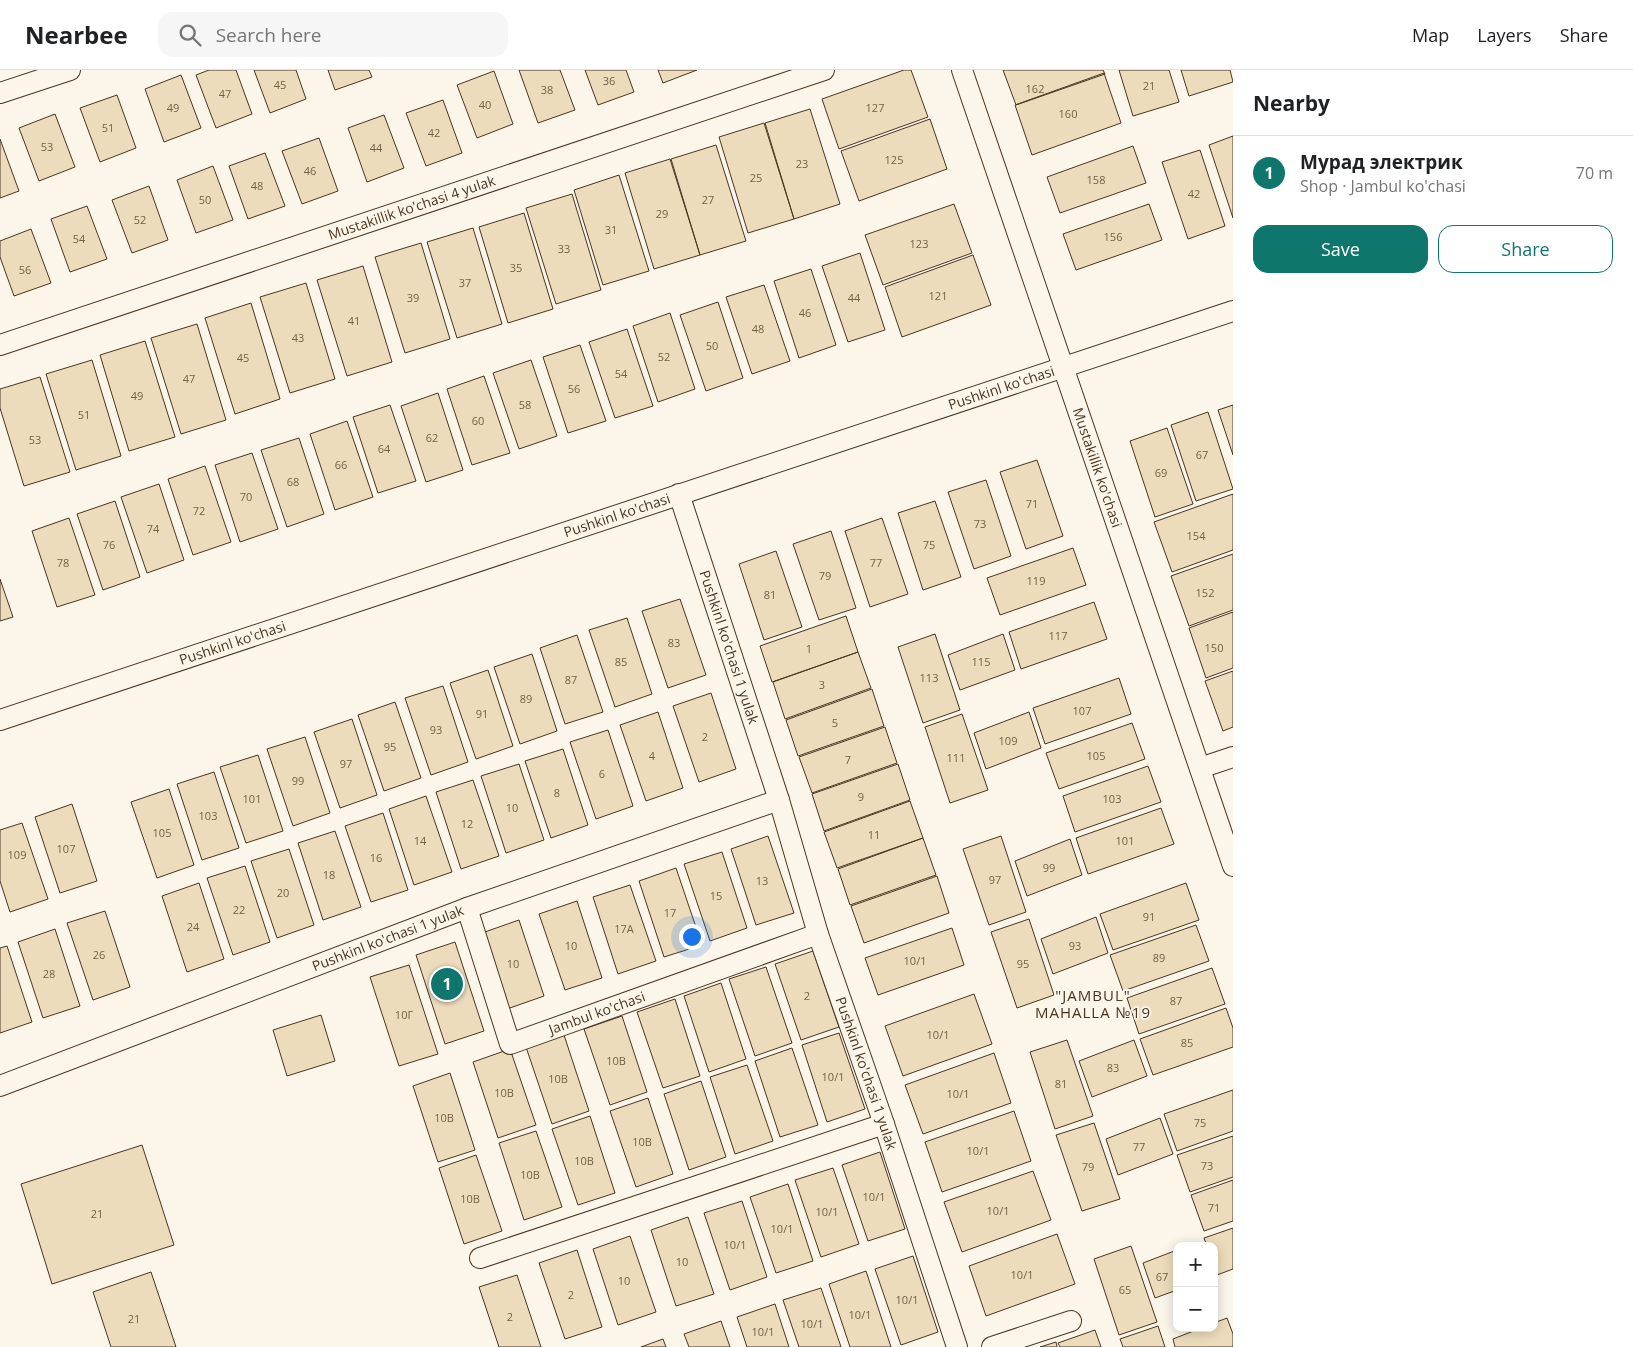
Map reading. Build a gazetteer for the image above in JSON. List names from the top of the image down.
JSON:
{
  "streets": {
    "street": [
      "Mustakillik ko'chasi 4 yulak",
      "Pushkinl ko'chasi",
      "Mustakillik ko'chasi",
      "Pushkinl ko'chasi 1 yulak",
      "Jambul ko'chasi"
    ]
  },
  "crossings": [
    ["Pushkinl ko'chasi", "Mustakillik ko'chasi"],
    ["Pushkinl ko'chasi", "Pushkinl ko'chasi 1 yulak"],
    ["Pushkinl ko'chasi 1 yulak", "Jambul ko'chasi"]
  ],
  "districts": ["\"JAMBUL\" MAHALLA №19"],
  "house_numbers": [
    "36",
    "45",
    "21",
    "162",
    "38",
    "47",
    "40",
    "49",
    "127",
    "160",
    "51",
    "42",
    "53",
    "44",
    "125",
    "23",
    "46",
    "25",
    "158",
    "48",
    "42",
    "50",
    "27",
    "29",
    "52",
    "31",
    "156",
    "54",
    "123",
    "33",
    "35",
    "56",
    "37",
    "121",
    "39",
    "44",
    "46",
    "41",
    "48",
    "43",
    "50",
    "52",
    "45",
    "54",
    "47",
    "56",
    "49",
    "58",
    "51",
    "60",
    "62",
    "53",
    "64",
    "67",
    "66",
    "69",
    "68",
    "70",
    "71",
    "72",
    "73",
    "74",
    "154",
    "76",
    "75",
    "78",
    "77",
    "79",
    "119",
    "152",
    "81",
    "117",
    "83",
    "150",
    "1",
    "85",
    "115",
    "113",
    "87",
    "3",
    "89",
    "107",
    "91",
    "5",
    "93",
    "2",
    "109",
    "95",
    "4",
    "105",
    "111",
    "7",
    "97",
    "6",
    "99",
    "8",
    "9",
    "101",
    "103",
    "10",
    "103",
    "12",
    "105",
    "11",
    "14",
    "101",
    "107",
    "109",
    "16",
    "99",
    "18",
    "97",
    "13",
    "20",
    "15",
    "22",
    "17",
    "91",
    "24",
    "17А",
    "10",
    "93",
    "26",
    "89",
    "10/1",
    "10",
    "95",
    "28",
    "2",
    "87",
    "10Г",
    "10/1",
    "85",
    "10В",
    "83",
    "10/1",
    "10В",
    "81",
    "10В",
    "10/1",
    "10В",
    "75",
    "10В",
    "77",
    "10/1",
    "10В",
    "73",
    "79",
    "10В",
    "10/1",
    "10В",
    "71",
    "10/1",
    "10/1",
    "21",
    "10/1",
    "10/1",
    "10",
    "10/1",
    "67",
    "10",
    "65",
    "2",
    "10/1",
    "10/1",
    "2",
    "21",
    "10/1",
    "10/1"
  ],
  "page": {
    "header": "Nearbee",
    "search": "Search here",
    "nav": ["Map", "Layers", "Share"],
    "heading": "Nearby",
    "list": [
      {
        "mark": "1",
        "name": "Мурад электрик",
        "note": "Shop · Jambul ko'chasi",
        "value": "70 m"
      }
    ],
    "buttons": ["Save", "Share"],
    "pins": "1",
    "map_buttons": ["+", "−"]
  }
}
